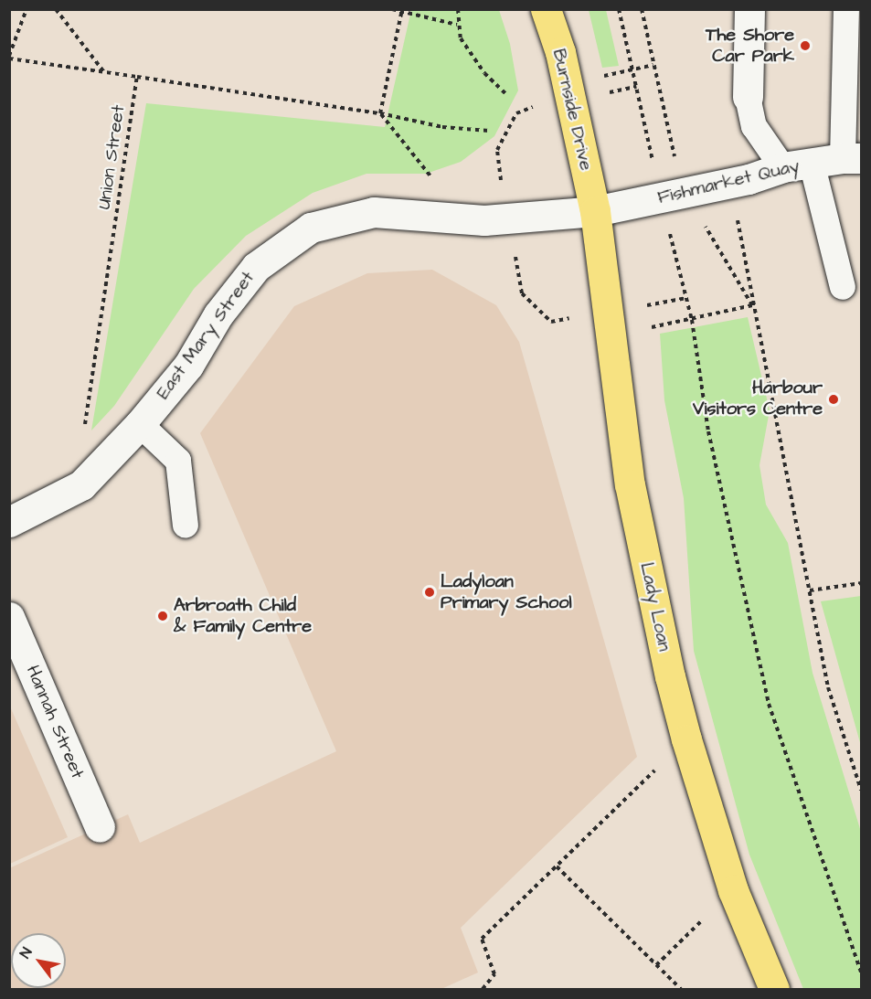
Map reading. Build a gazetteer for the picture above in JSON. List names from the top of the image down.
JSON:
{
  "streets": {
    "main road": ["Burnside Drive", "Lady Loan"],
    "street": ["Fishmarket Quay", "East Mary Street", "Hannah Street"],
    "path": ["Union Street"]
  },
  "crossings": [
    ["Burnside Drive", "Fishmarket Quay"],
    ["Burnside Drive", "East Mary Street"],
    ["Burnside Drive", "Lady Loan"],
    ["Union Street", "East Mary Street"],
    ["Fishmarket Quay", "East Mary Street"],
    ["Fishmarket Quay", "Lady Loan"],
    ["East Mary Street", "Lady Loan"]
  ],
  "places": [
    "The Shore Car Park",
    "Harbour Visitors Centre",
    "Ladyloan Primary School",
    "Arbroath Child & Family Centre"
  ],
  "north": "top left"
}
